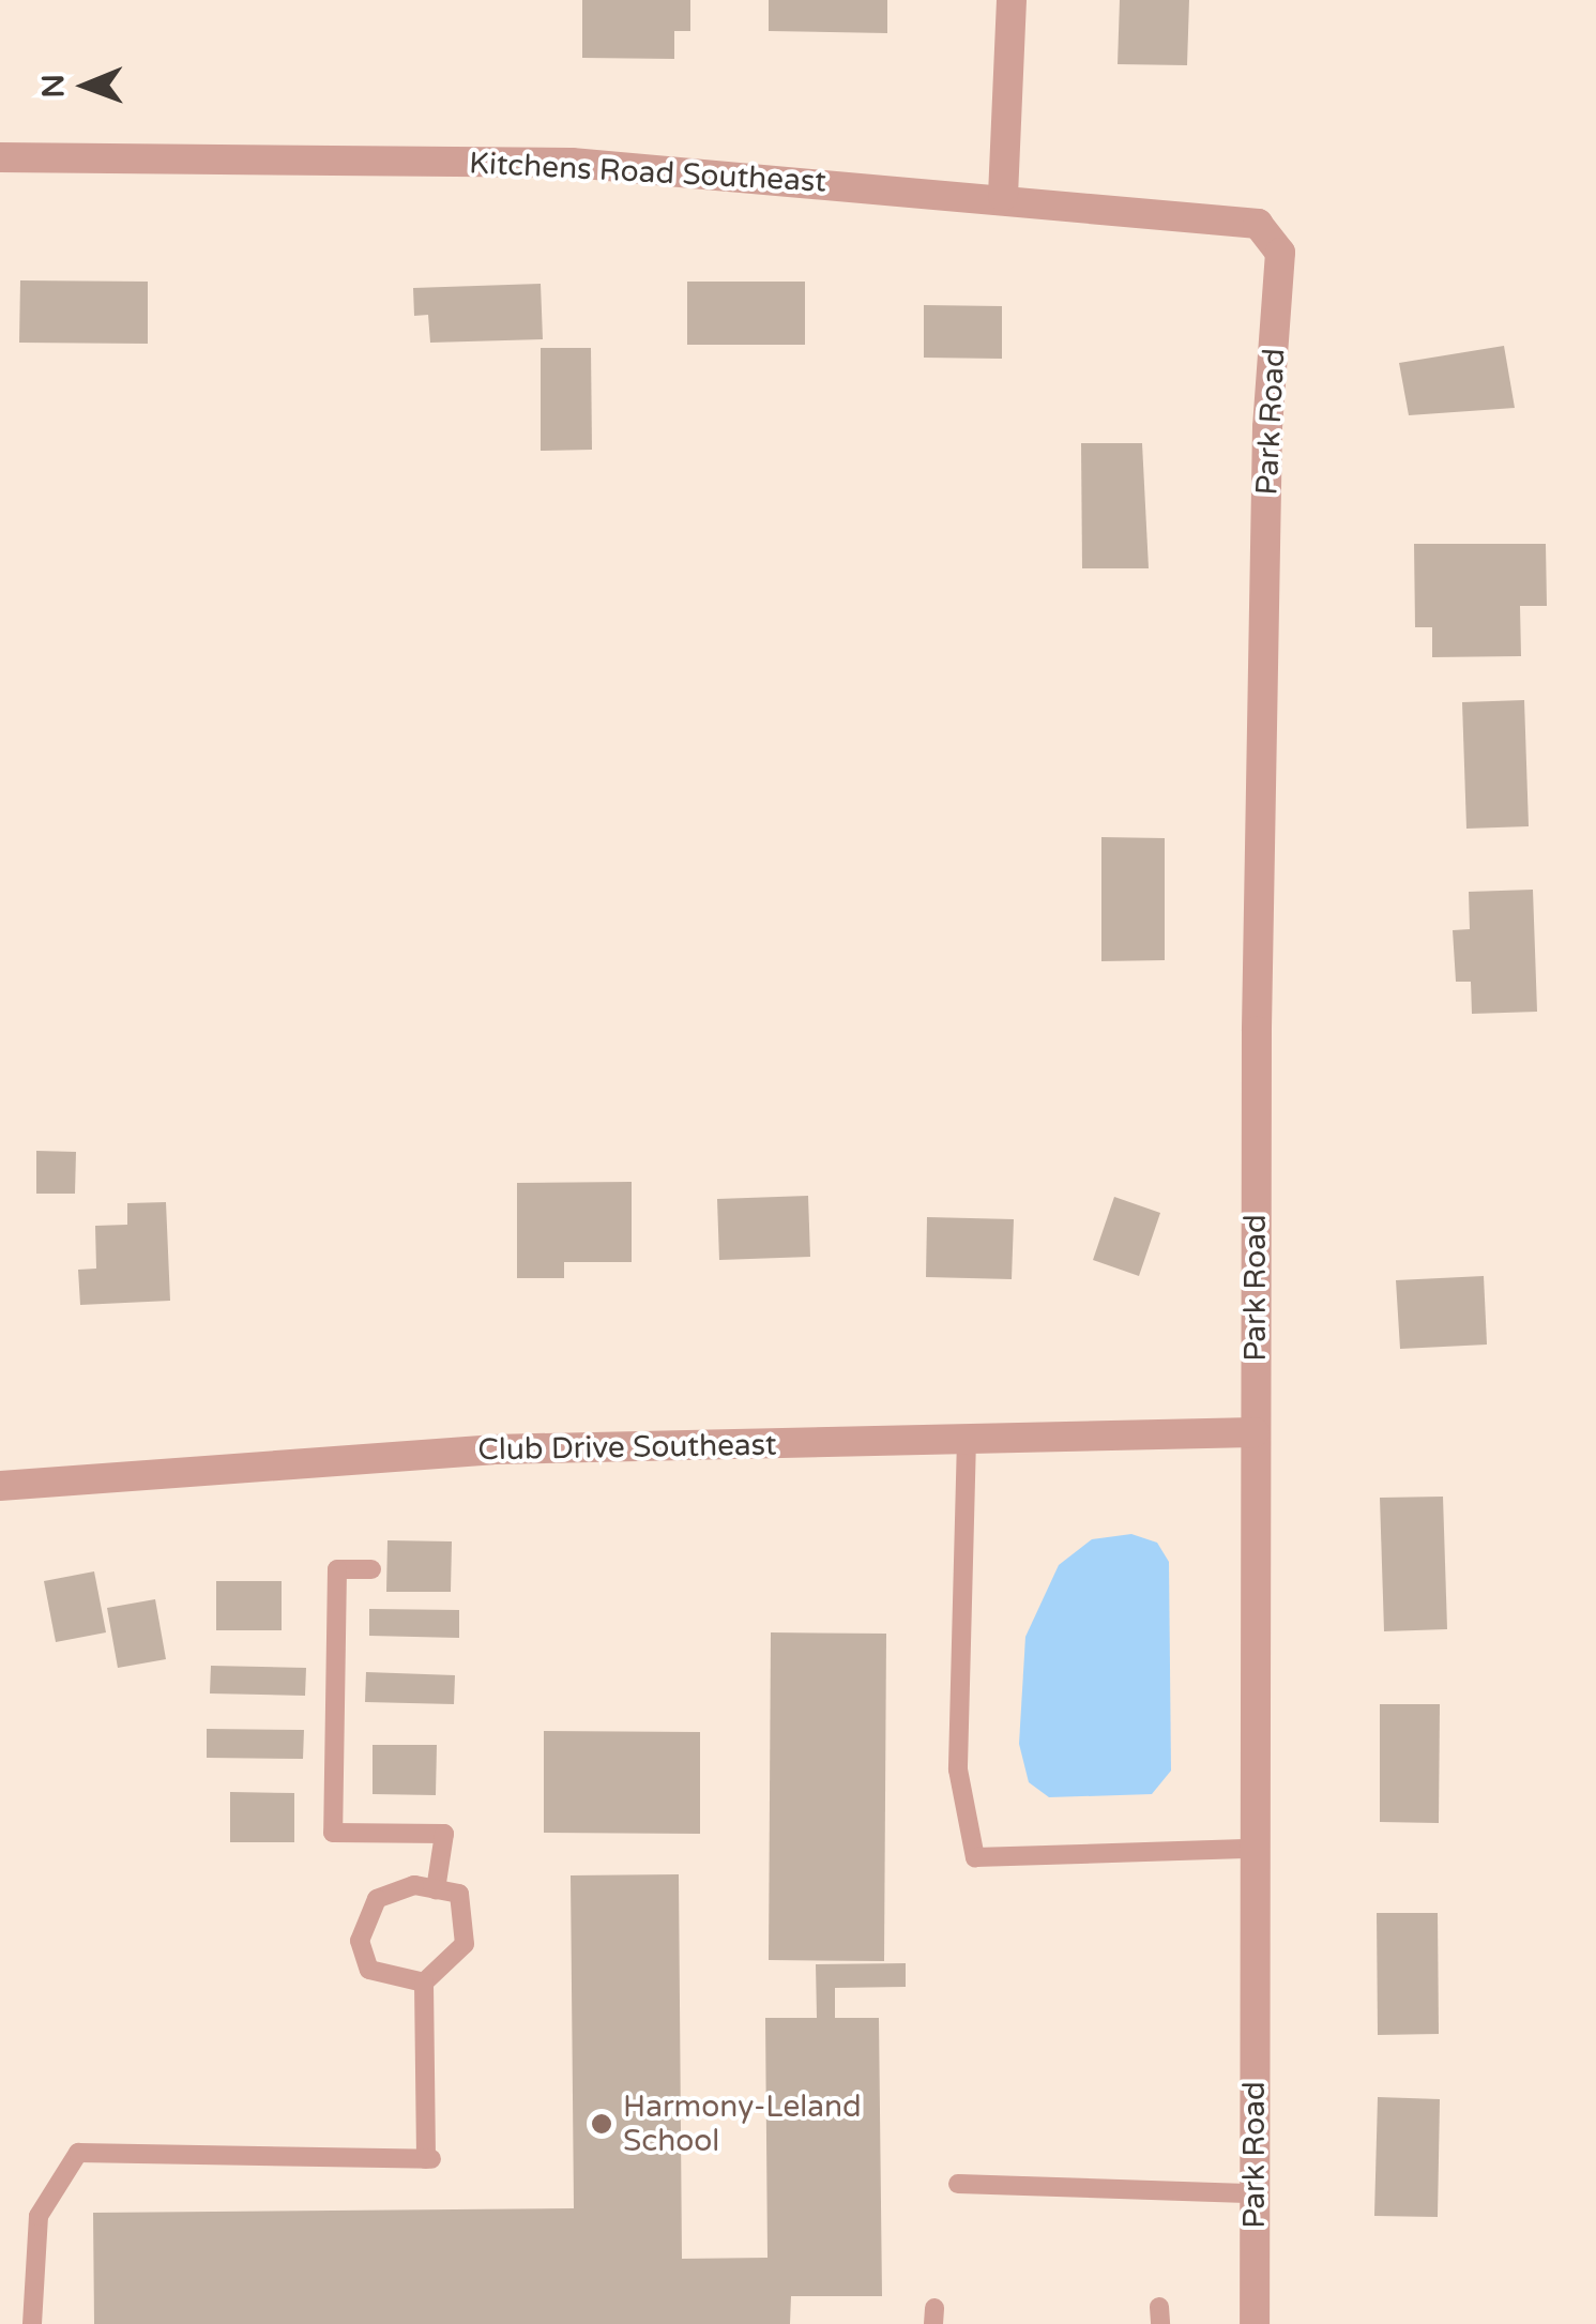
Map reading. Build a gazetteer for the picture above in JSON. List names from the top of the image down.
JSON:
{
  "streets": {
    "street": ["Kitchens Road Southeast", "Park Road", "Club Drive Southeast"]
  },
  "crossings": [
    ["Kitchens Road Southeast", "Park Road"],
    ["Park Road", "Club Drive Southeast"]
  ],
  "places": ["Harmony-Leland School"],
  "north": "left"
}
